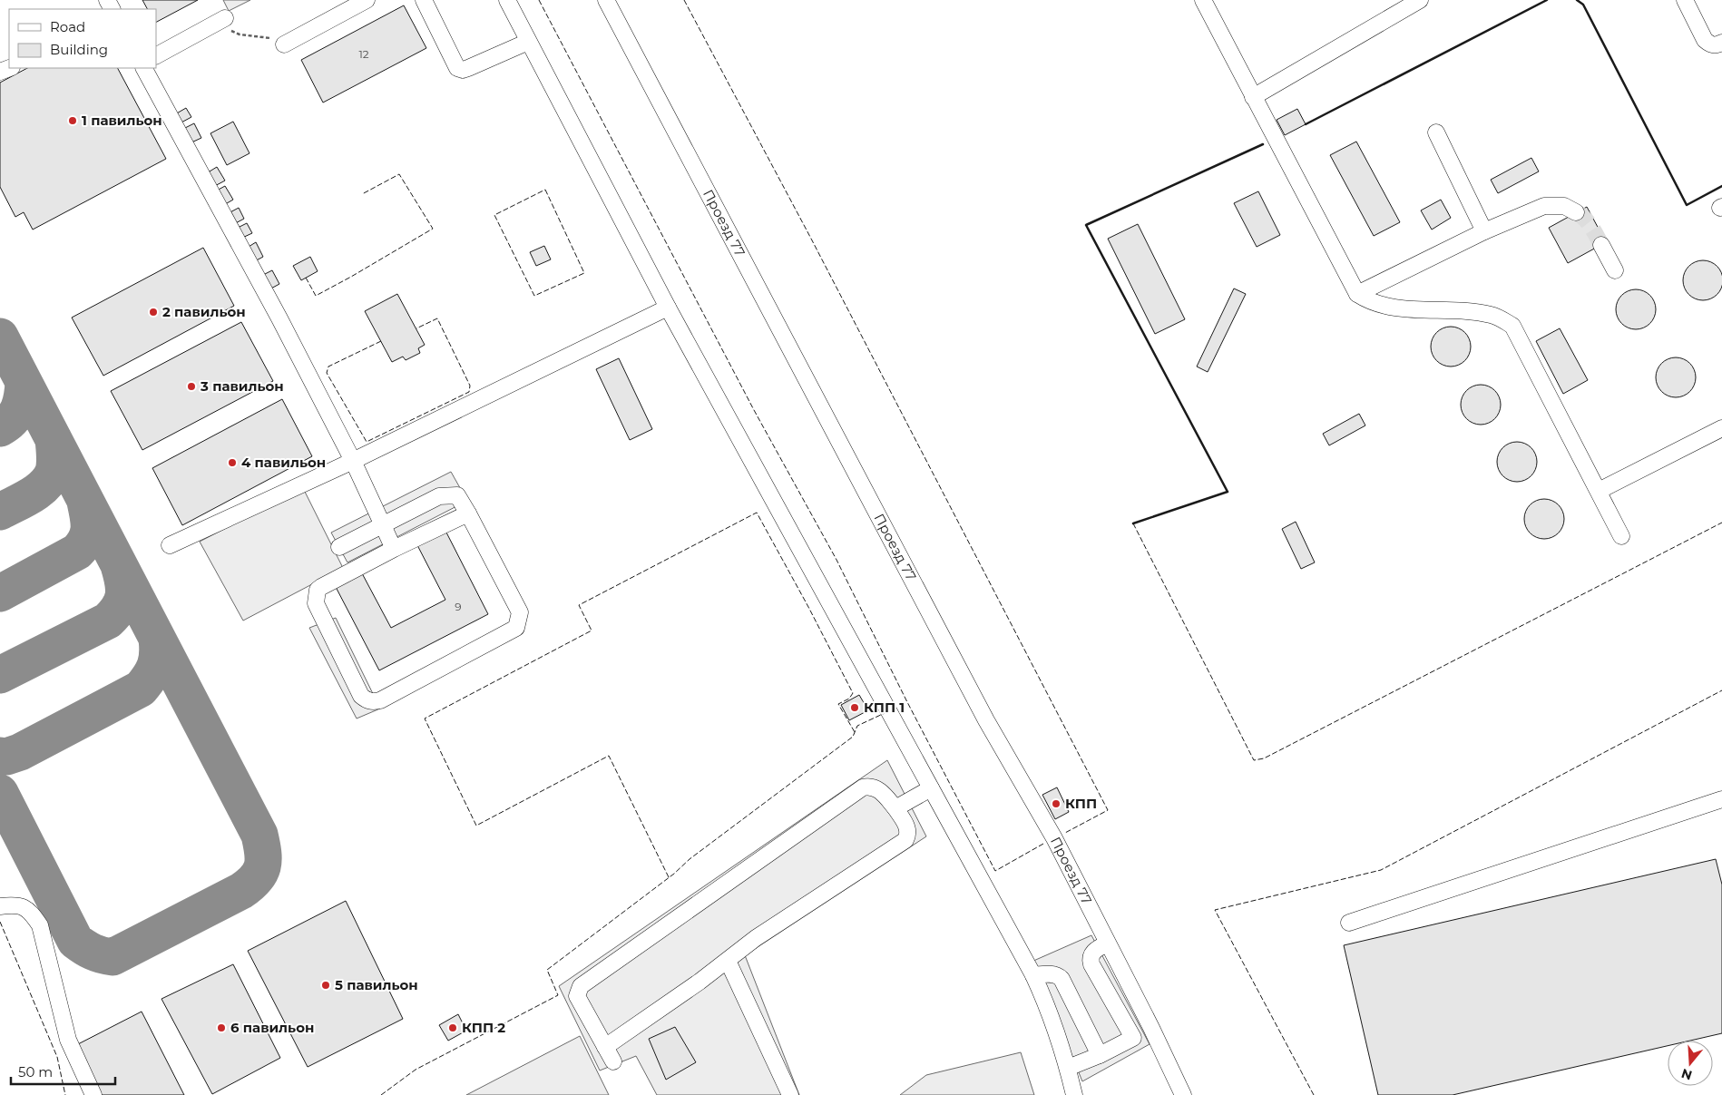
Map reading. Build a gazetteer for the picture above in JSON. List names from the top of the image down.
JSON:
{
  "streets": {
    "street": ["Проезд 77"]
  },
  "places": [
    "1 павильон",
    "2 павильон",
    "3 павильон",
    "4 павильон",
    "КПП 1",
    "КПП",
    "5 павильон",
    "6 павильон",
    "КПП 2"
  ],
  "house_numbers": ["12", "9"],
  "legend": ["Road", "Building"],
  "scale_bar": "50 m",
  "north": "bottom"
}
